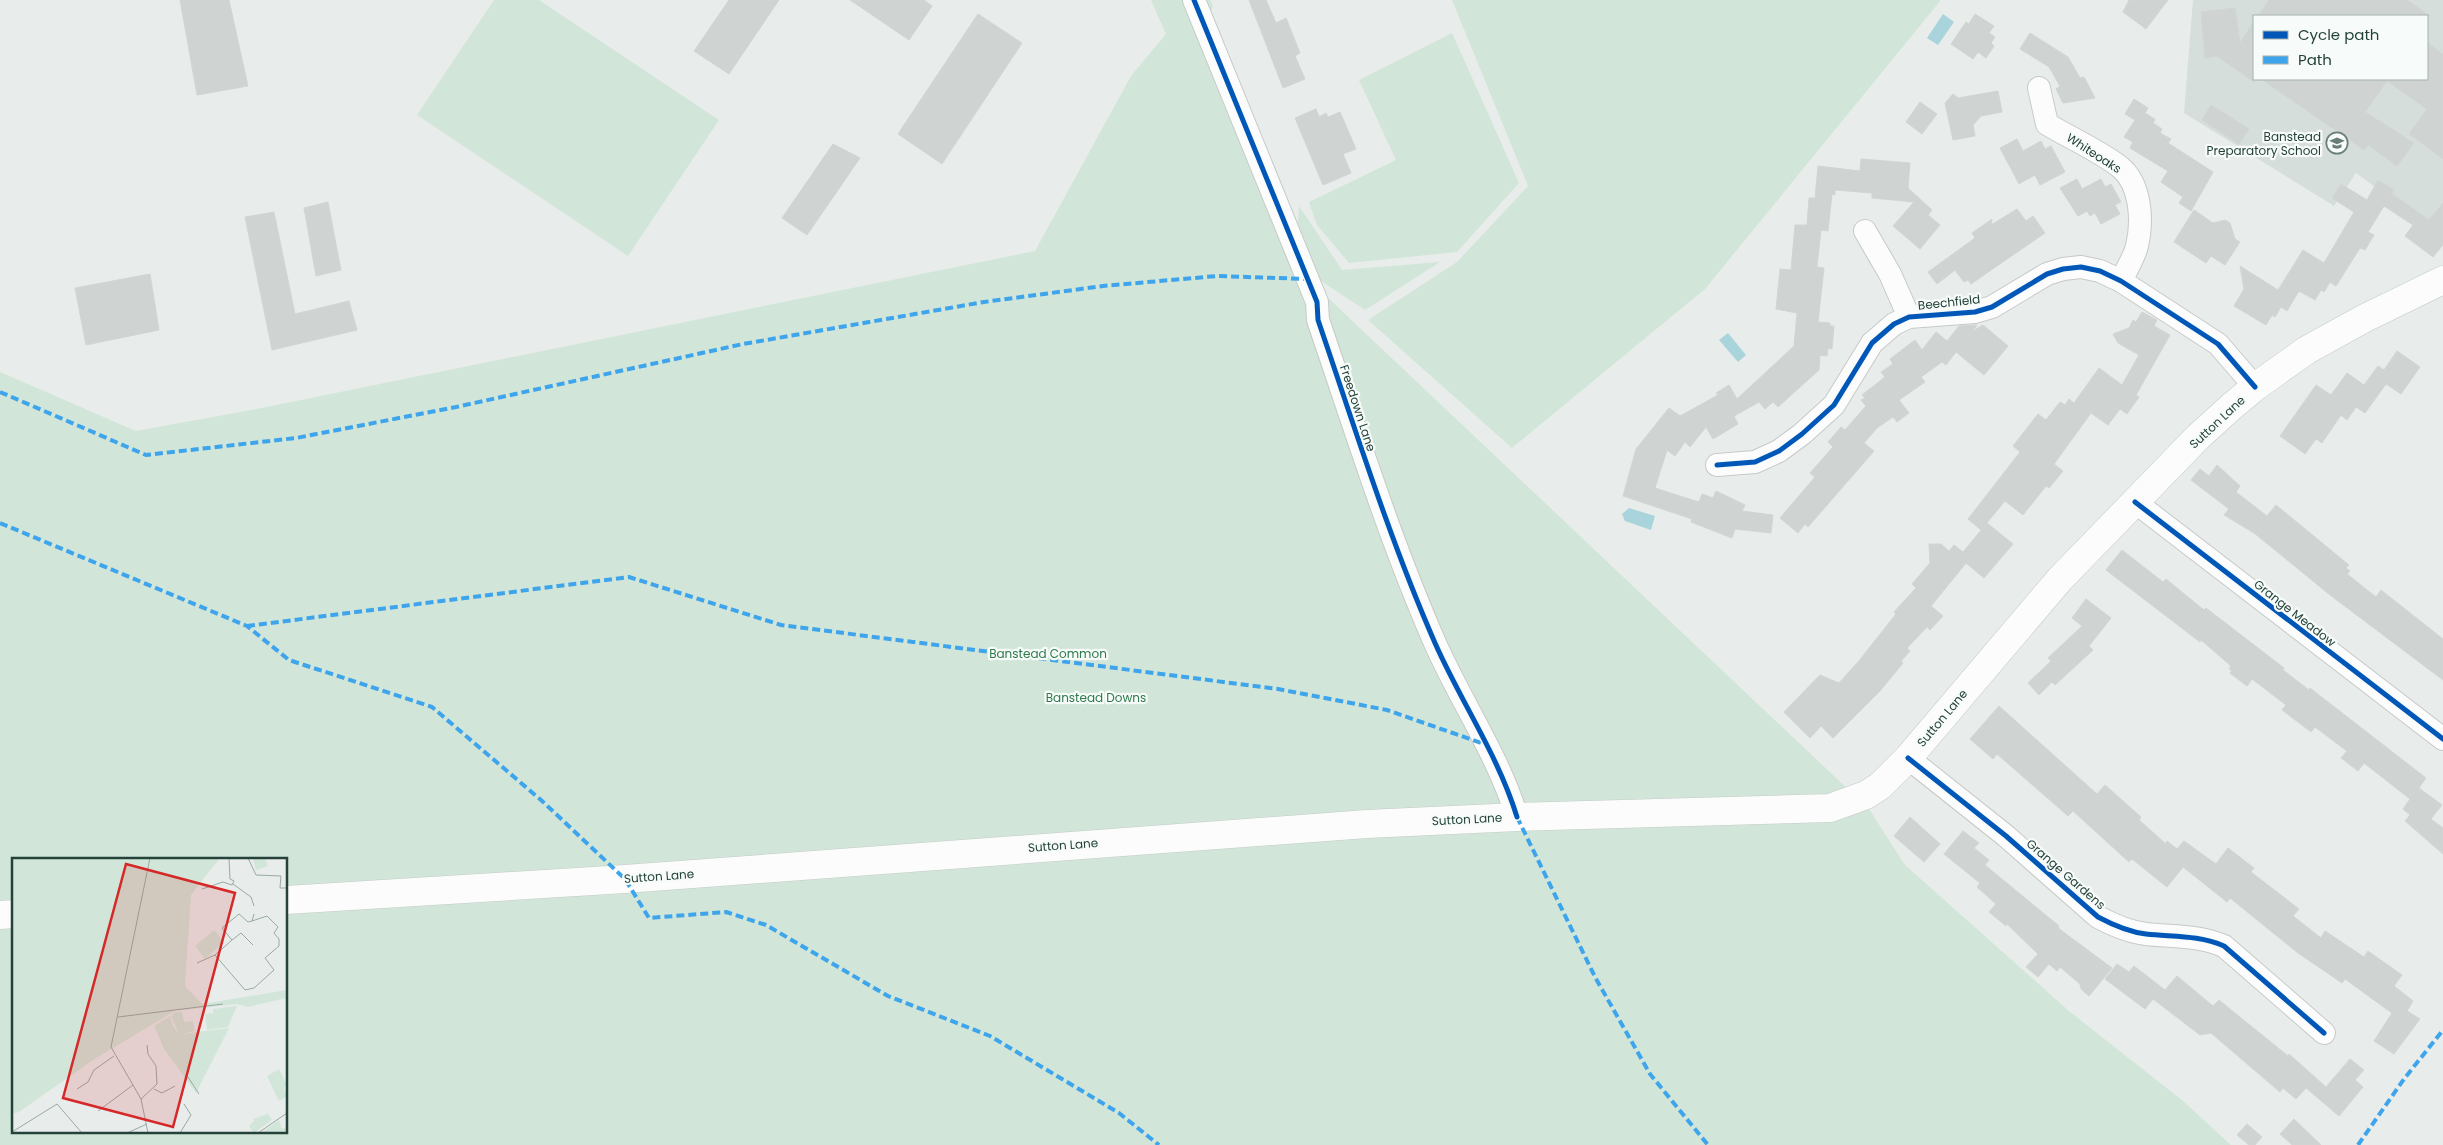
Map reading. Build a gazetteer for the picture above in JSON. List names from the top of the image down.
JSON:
{
  "streets": {
    "main road": ["Sutton Lane"],
    "street": [
      "Whiteoaks",
      "Beechfield",
      "Freedown Lane",
      "Grange Meadow",
      "Grange Gardens"
    ]
  },
  "crossings": [
    ["Whiteoaks", "Beechfield"],
    ["Beechfield", "Sutton Lane"],
    ["Freedown Lane", "Sutton Lane"],
    ["Sutton Lane", "Grange Meadow"],
    ["Sutton Lane", "Grange Gardens"]
  ],
  "parks": ["Banstead Common", "Banstead Downs"],
  "places": {
    "school or university": ["Banstead Preparatory School"]
  },
  "legend": ["Cycle path", "Path"]
}
